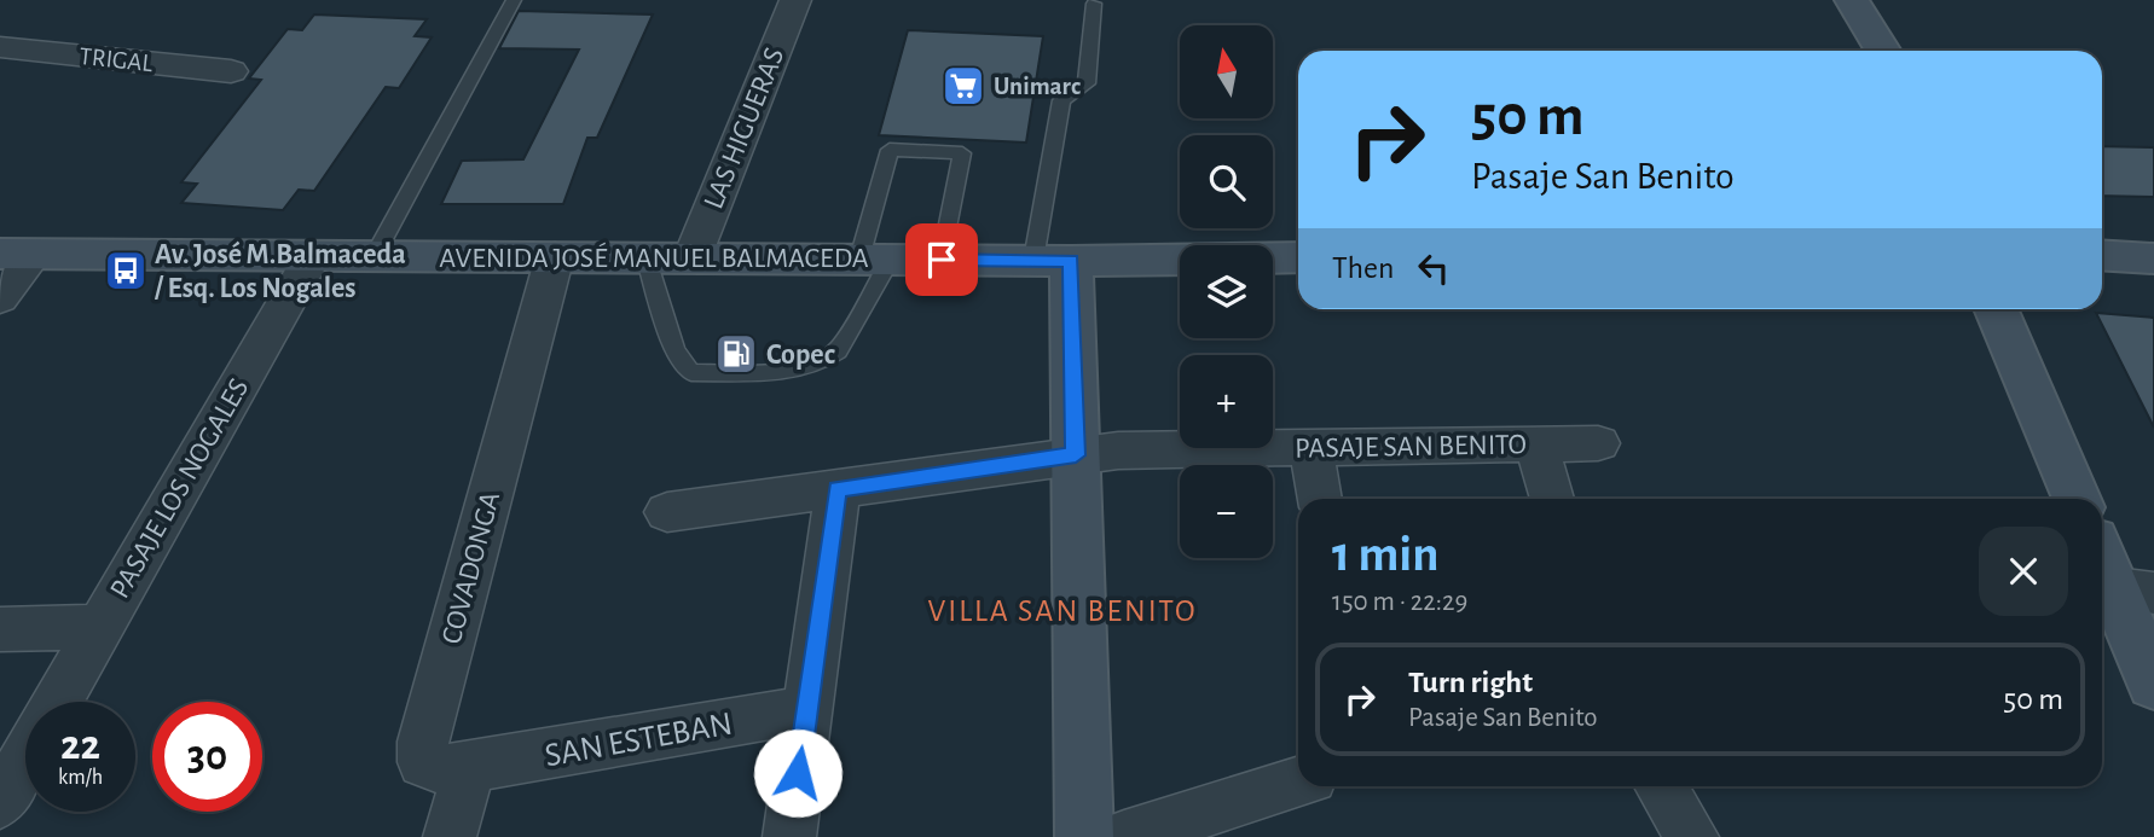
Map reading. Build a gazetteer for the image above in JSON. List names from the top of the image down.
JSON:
{
  "streets": {
    "main road": ["AVENIDA JOSÉ MANUEL BALMACEDA"],
    "street": [
      "TRIGAL",
      "LAS HIGUERAS",
      "PASAJE SAN BENITO",
      "PASAJE LOS NOGALES",
      "COVADONGA",
      "SAN ESTEBAN"
    ]
  },
  "crossings": [
    ["LAS HIGUERAS", "AVENIDA JOSÉ MANUEL BALMACEDA"],
    ["AVENIDA JOSÉ MANUEL BALMACEDA", "PASAJE LOS NOGALES"],
    ["AVENIDA JOSÉ MANUEL BALMACEDA", "COVADONGA"],
    ["COVADONGA", "SAN ESTEBAN"]
  ],
  "districts": ["VILLA SAN BENITO"],
  "places": {
    "supermarket": ["Unimarc"],
    "bus stop": ["Av. José M.Balmaceda / Esq. Los Nogales"],
    "fuel station": ["Copec"]
  },
  "north": "top",
  "page": {
    "map_buttons": ["+", "−"],
    "turn": ["50 m", "Pasaje San Benito"],
    "then": "Then",
    "heading": ["1 min", "150 m · 22:29"],
    "list": [
      {
        "name": "Turn right",
        "note": "Pasaje San Benito",
        "value": "50 m"
      }
    ],
    "speed": "22 km/h",
    "limit": "30"
  }
}
